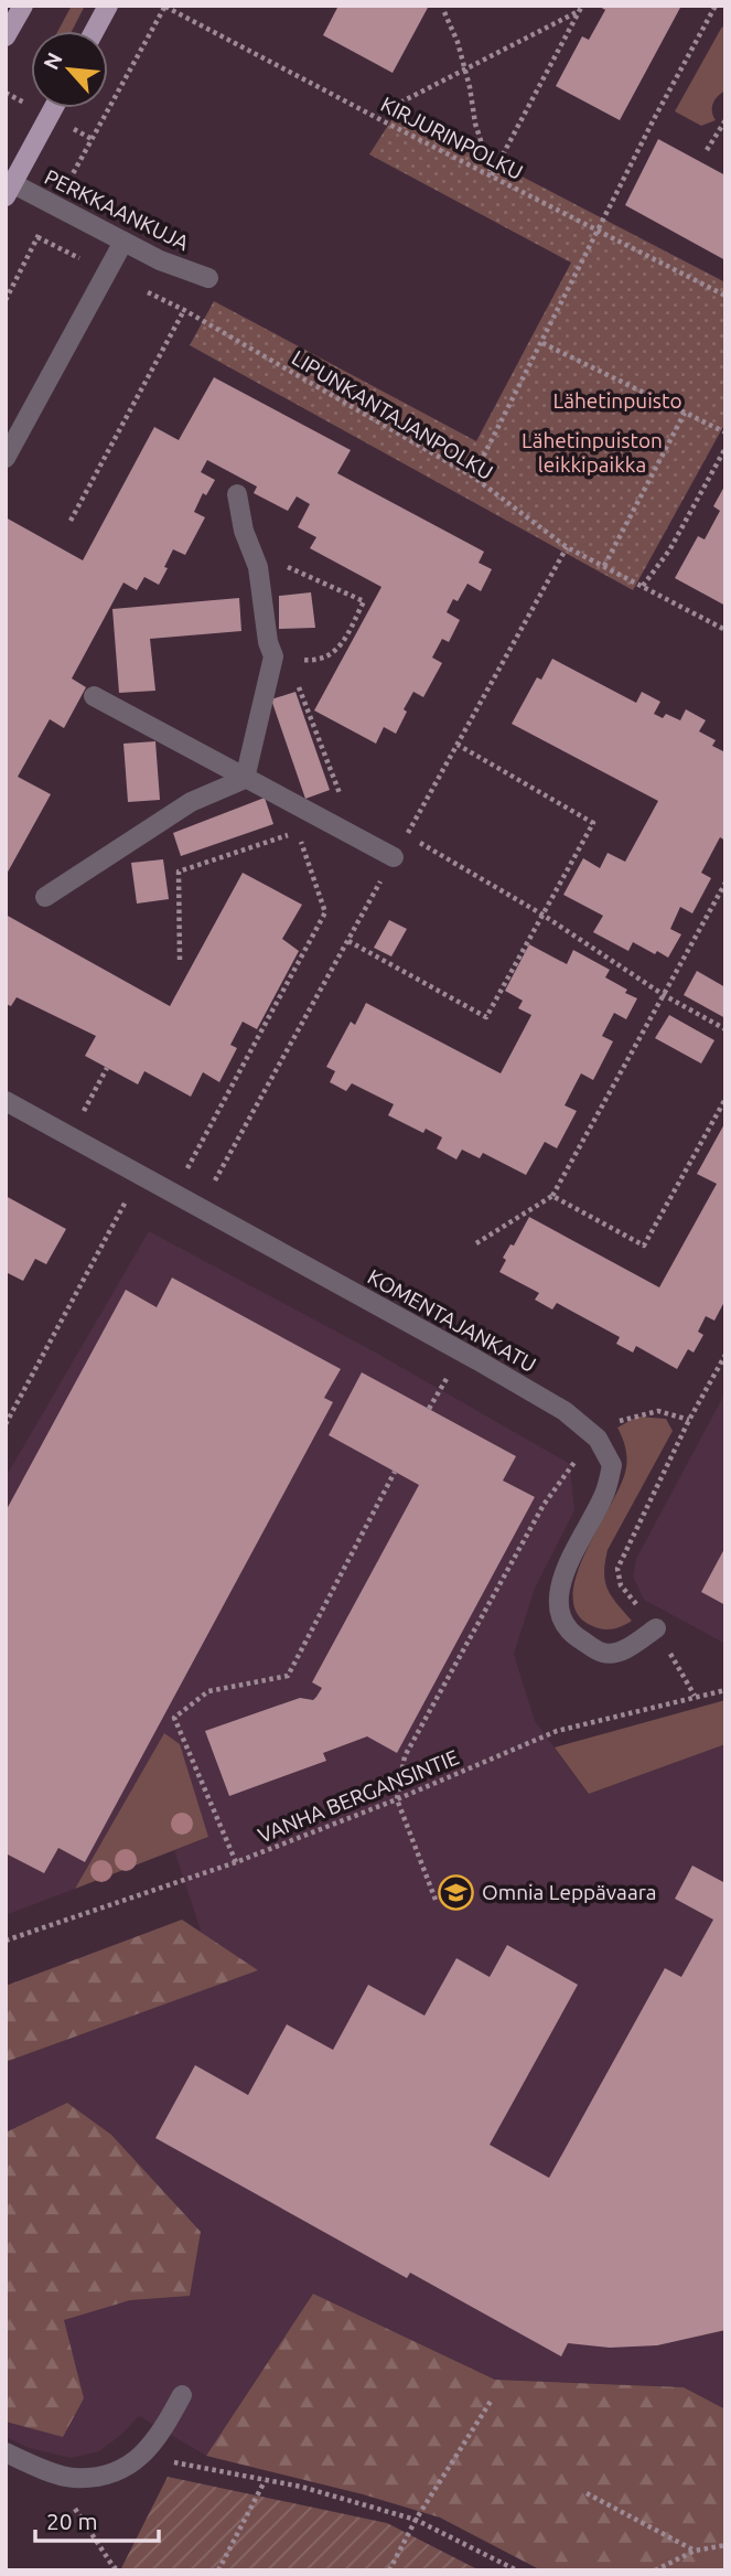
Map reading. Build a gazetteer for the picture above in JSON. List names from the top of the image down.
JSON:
{
  "streets": {
    "street": ["PERKKAANKUJA", "KOMENTAJANKATU"],
    "path": ["KIRJURINPOLKU", "LIPUNKANTAJANPOLKU", "VANHA BERGANSINTIE"]
  },
  "parks": ["Lähetinpuisto", "Lähetinpuiston leikkipaikka"],
  "places": {
    "school or university": ["Omnia Leppävaara"]
  },
  "scale_bar": "20 m",
  "north": "top left"
}
